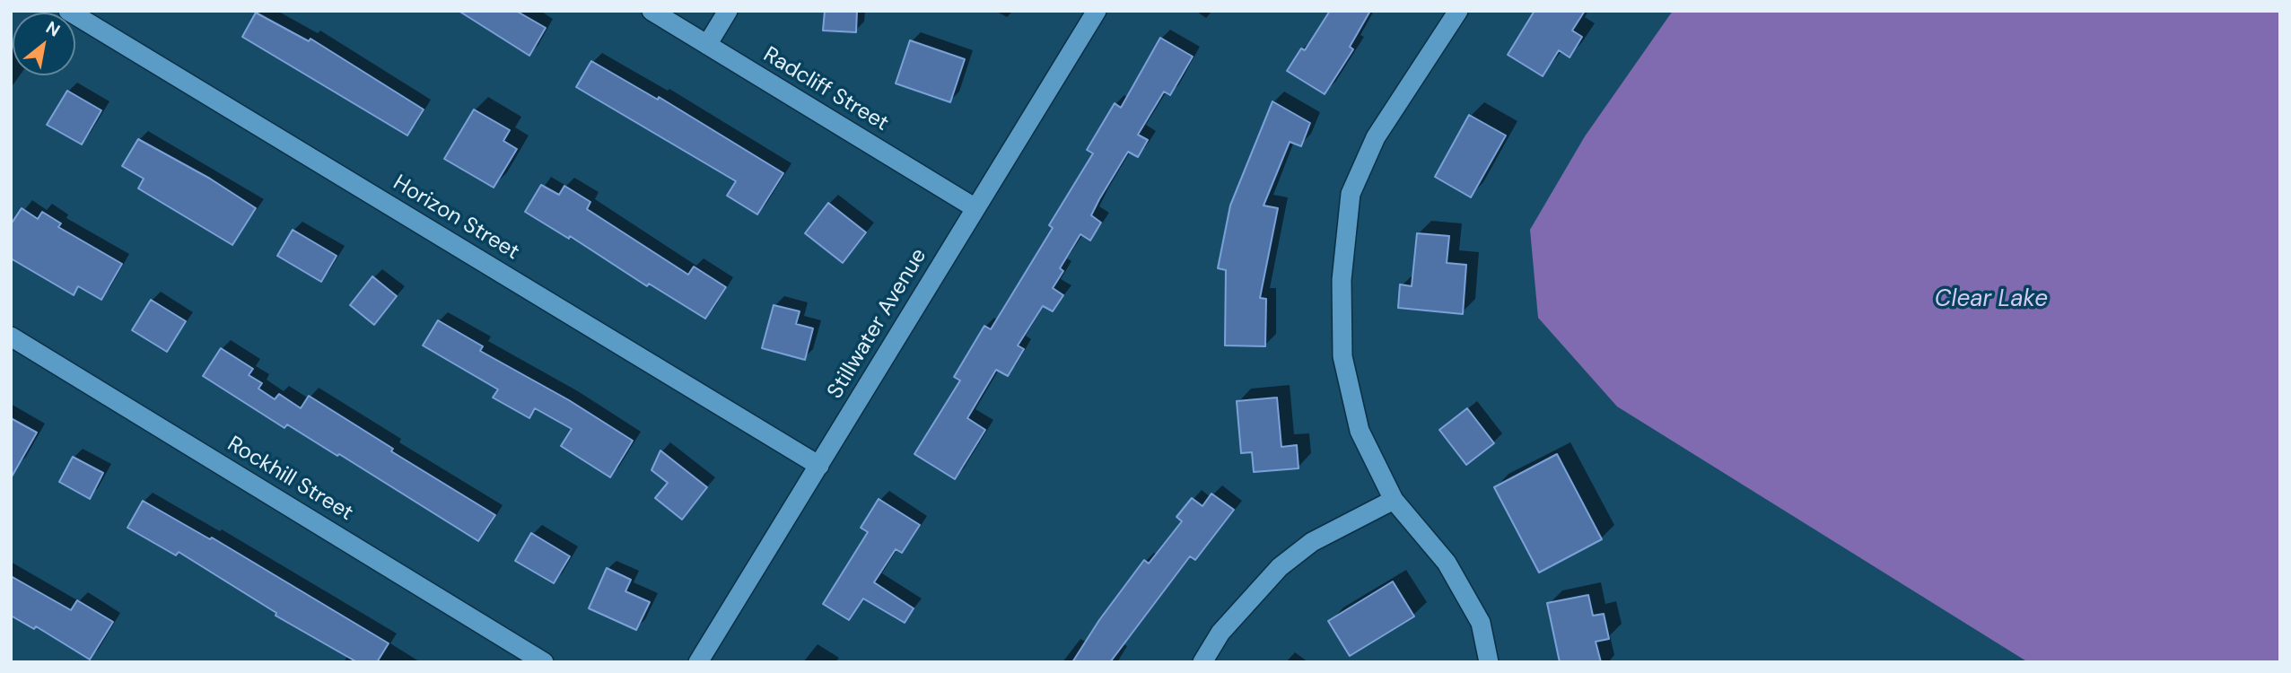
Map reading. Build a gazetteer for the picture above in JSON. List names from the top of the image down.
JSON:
{
  "streets": {
    "street": [
      "Radcliff Street",
      "Horizon Street",
      "Stillwater Avenue",
      "Rockhill Street"
    ]
  },
  "crossings": [
    ["Radcliff Street", "Stillwater Avenue"],
    ["Horizon Street", "Stillwater Avenue"]
  ],
  "water": ["Clear Lake"],
  "north": "top right"
}
